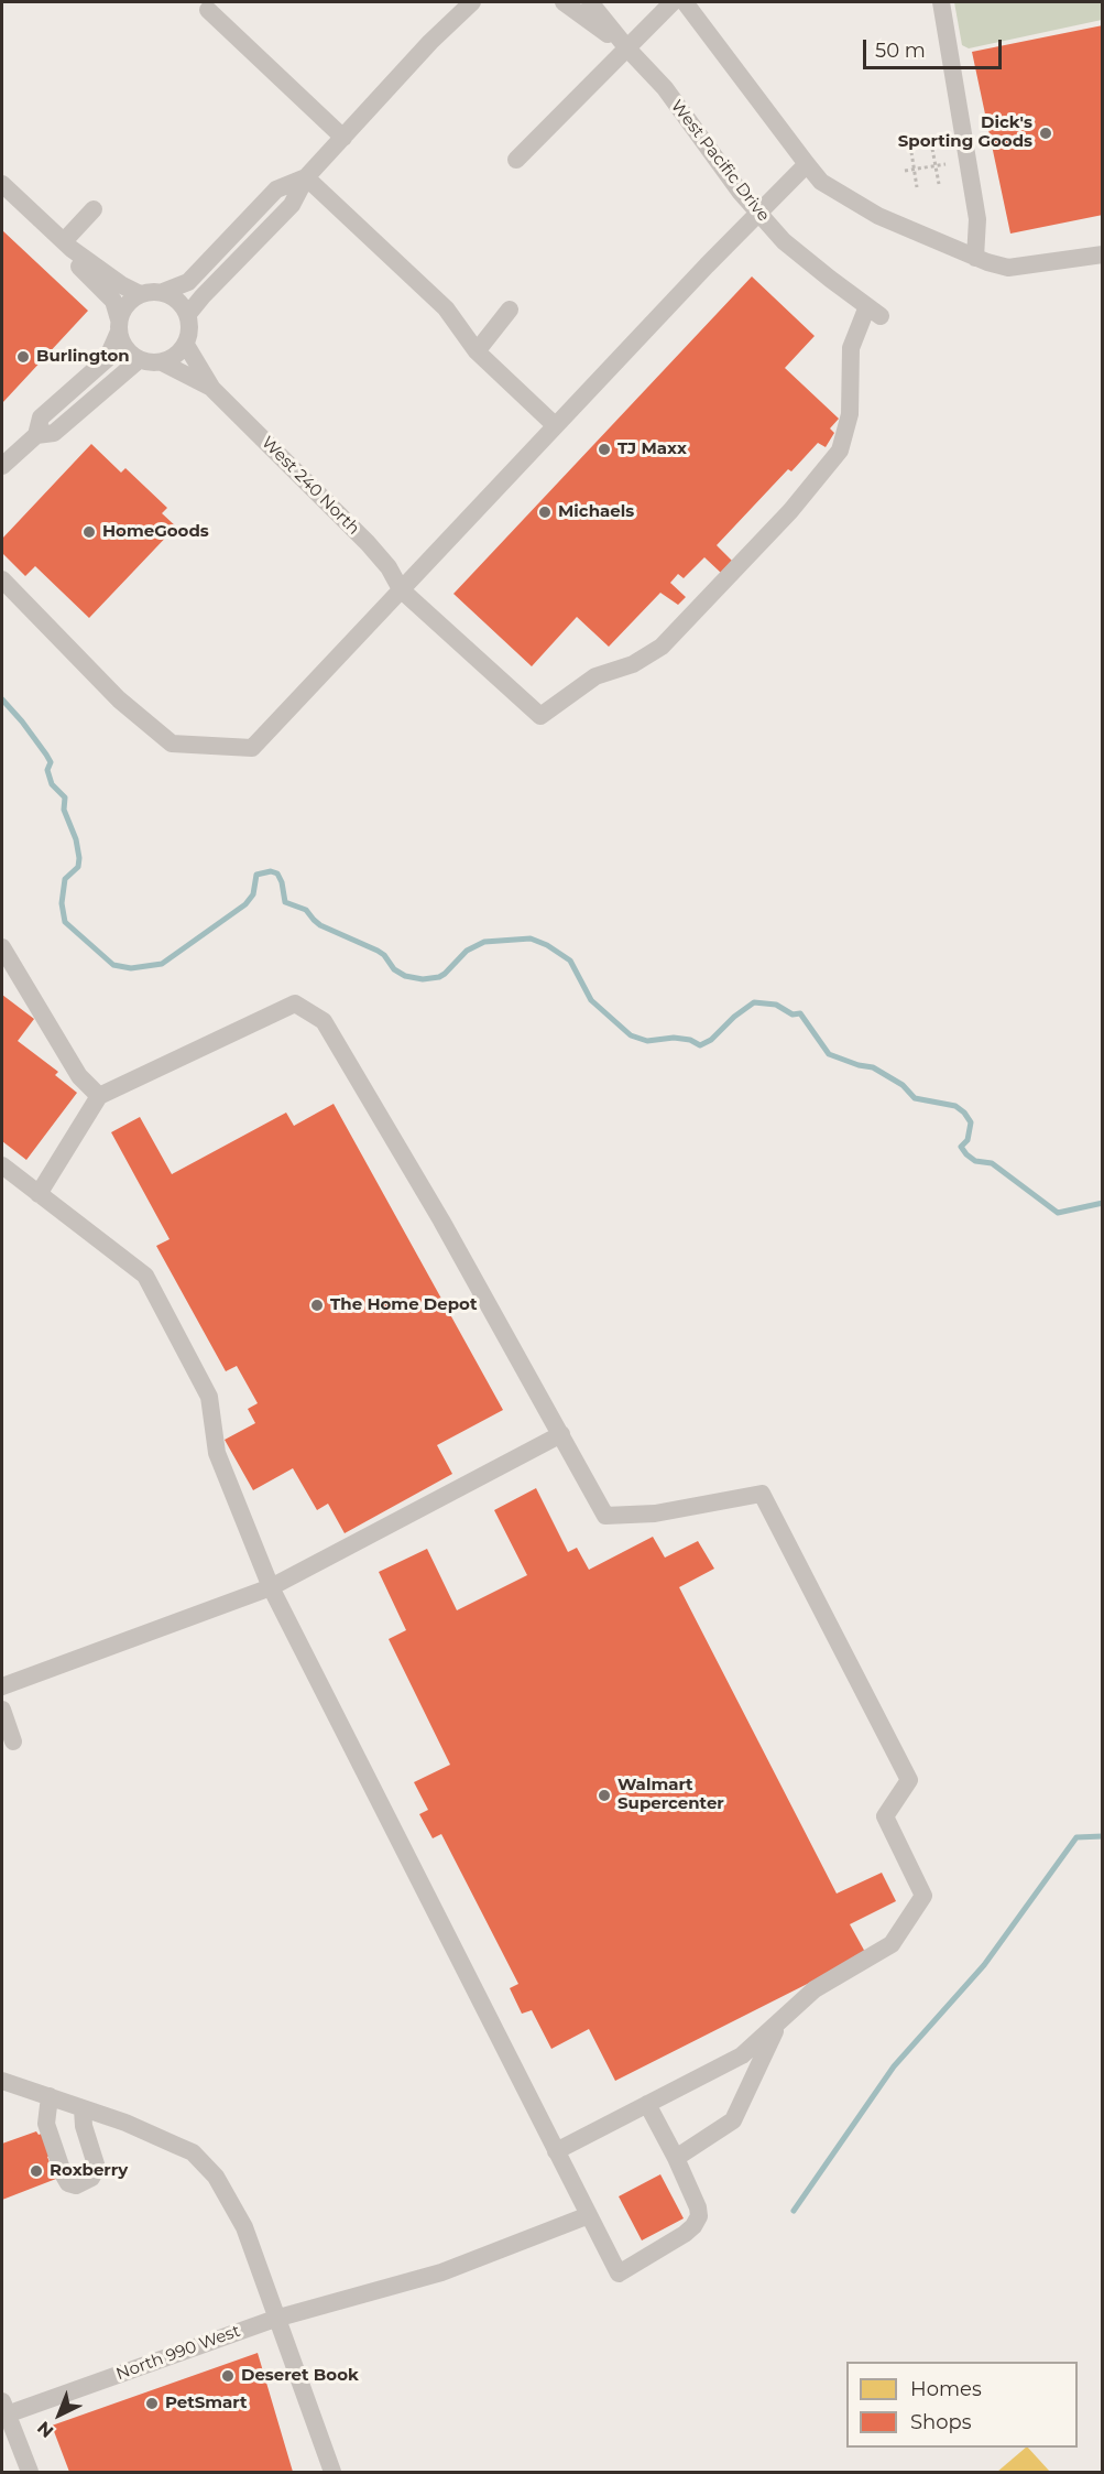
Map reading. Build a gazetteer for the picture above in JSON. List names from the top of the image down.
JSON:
{
  "streets": {
    "street": ["West Pacific Drive", "West 240 North", "North 990 West"]
  },
  "crossings": [
    ["West Pacific Drive", "West 240 North"]
  ],
  "places": [
    "Dick's Sporting Goods",
    "Burlington",
    "TJ Maxx",
    "Michaels",
    "HomeGoods",
    "The Home Depot",
    "Walmart Supercenter",
    "Roxberry",
    "Deseret Book",
    "PetSmart"
  ],
  "legend": ["Homes", "Shops"],
  "scale_bar": "50 m",
  "north": "bottom left"
}
